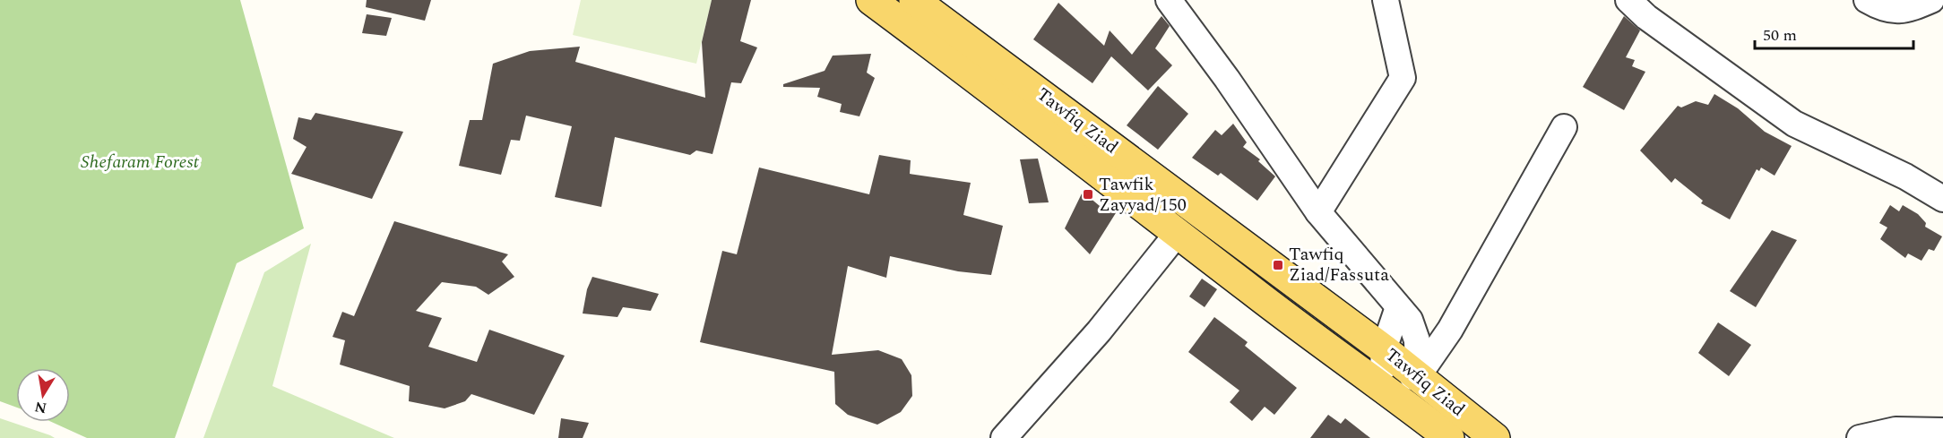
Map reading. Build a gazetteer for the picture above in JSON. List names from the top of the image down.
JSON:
{
  "streets": {
    "main road": ["Tawfiq Ziad"]
  },
  "parks": ["Shefaram Forest"],
  "places": {
    "transit": ["Tawfik Zayyad/150", "Tawfiq Ziad/Fassuta"]
  },
  "scale_bar": "50 m",
  "north": "bottom"
}
